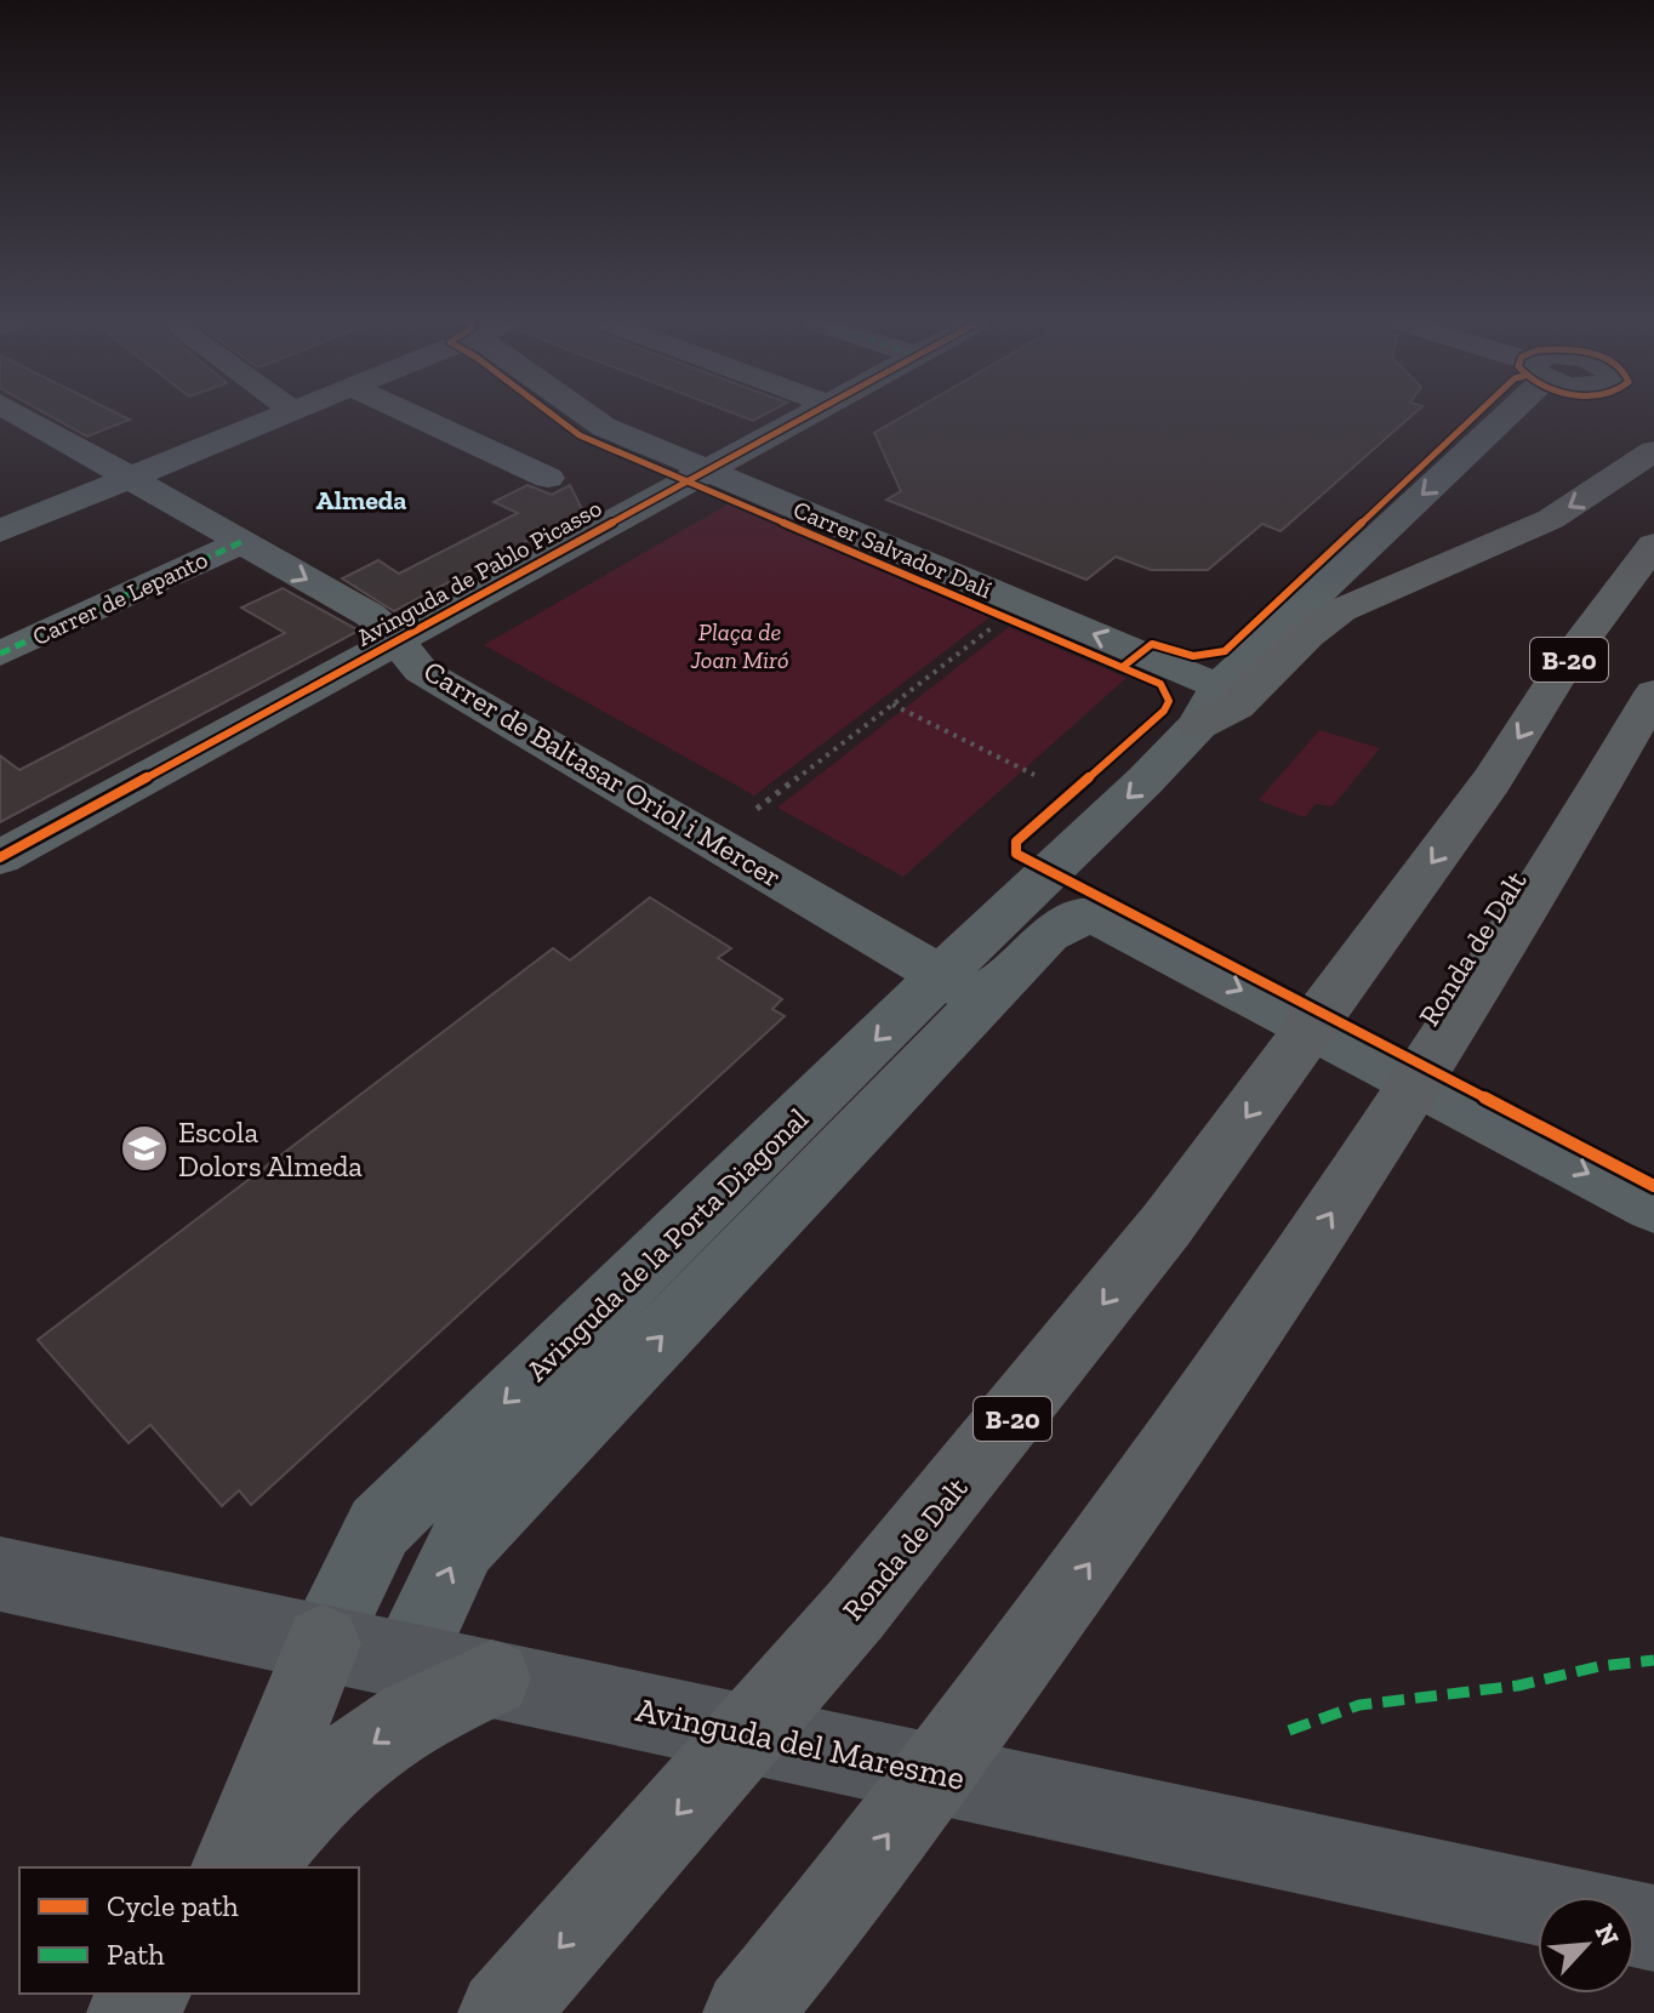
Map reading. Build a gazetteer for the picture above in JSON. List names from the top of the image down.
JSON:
{
  "streets": {
    "highway": ["B-20", "Ronda de Dalt"],
    "main road": ["Avinguda del Maresme"],
    "street": [
      "Carrer Salvador Dalí",
      "Avinguda de Pablo Picasso",
      "Carrer de Lepanto",
      "Carrer de Baltasar Oriol i Mercer",
      "Avinguda de la Porta Diagonal"
    ]
  },
  "crossings": [
    ["Carrer Salvador Dalí", "Avinguda de Pablo Picasso"],
    ["Carrer Salvador Dalí", "Avinguda de la Porta Diagonal"],
    ["Avinguda de Pablo Picasso", "Carrer de Baltasar Oriol i Mercer"],
    ["Carrer de Lepanto", "Carrer de Baltasar Oriol i Mercer"],
    ["Carrer de Baltasar Oriol i Mercer", "Avinguda de la Porta Diagonal"],
    ["Avinguda de la Porta Diagonal", "Avinguda del Maresme"]
  ],
  "one_way": ["Carrer Salvador Dalí"],
  "districts": ["Almeda"],
  "parks": ["Plaça de Joan Miró"],
  "places": {
    "school or university": ["Escola Dolors Almeda"]
  },
  "legend": ["Cycle path", "Path"],
  "north": "top right"
}
